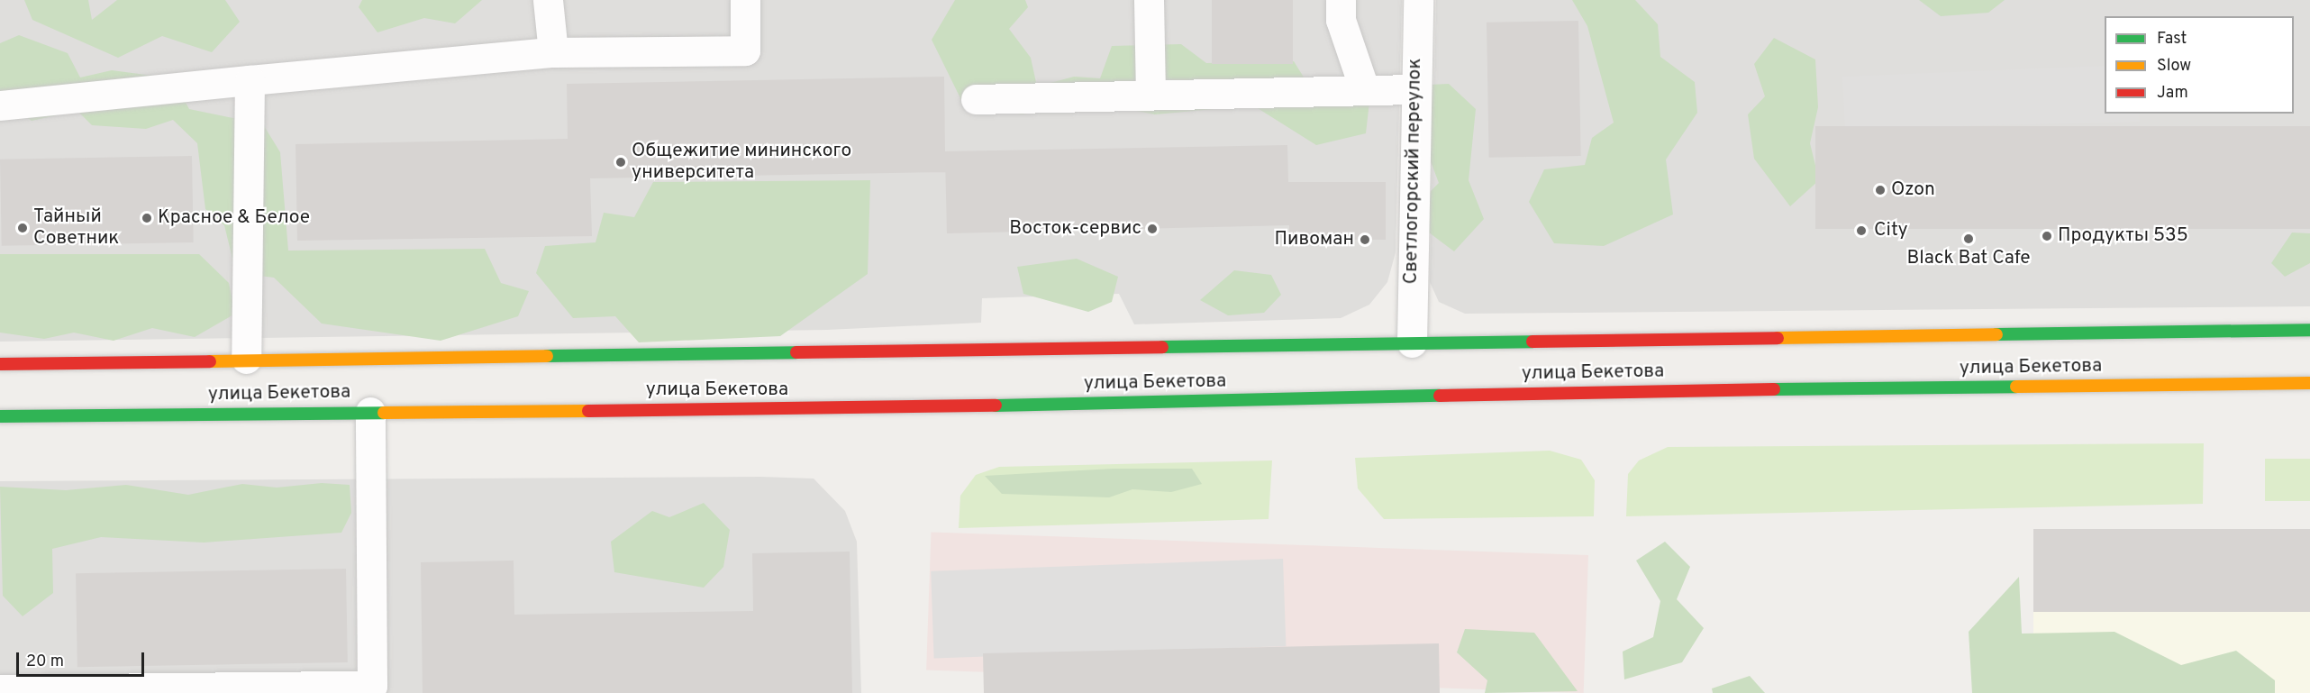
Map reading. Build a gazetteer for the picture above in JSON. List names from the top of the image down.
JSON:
{
  "streets": {
    "main road": ["улица Бекетова"],
    "street": ["Светлогорский переулок"]
  },
  "crossings": [
    ["Светлогорский переулок", "улица Бекетова"]
  ],
  "places": [
    "Общежитие мининского университета",
    "Ozon",
    "Красное & Белое",
    "Тайный Советник",
    "Восток-сервис",
    "City",
    "Продукты 535",
    "Black Bat Cafe",
    "Пивоман"
  ],
  "legend": ["Fast", "Slow", "Jam"],
  "scale_bar": "20 m"
}
